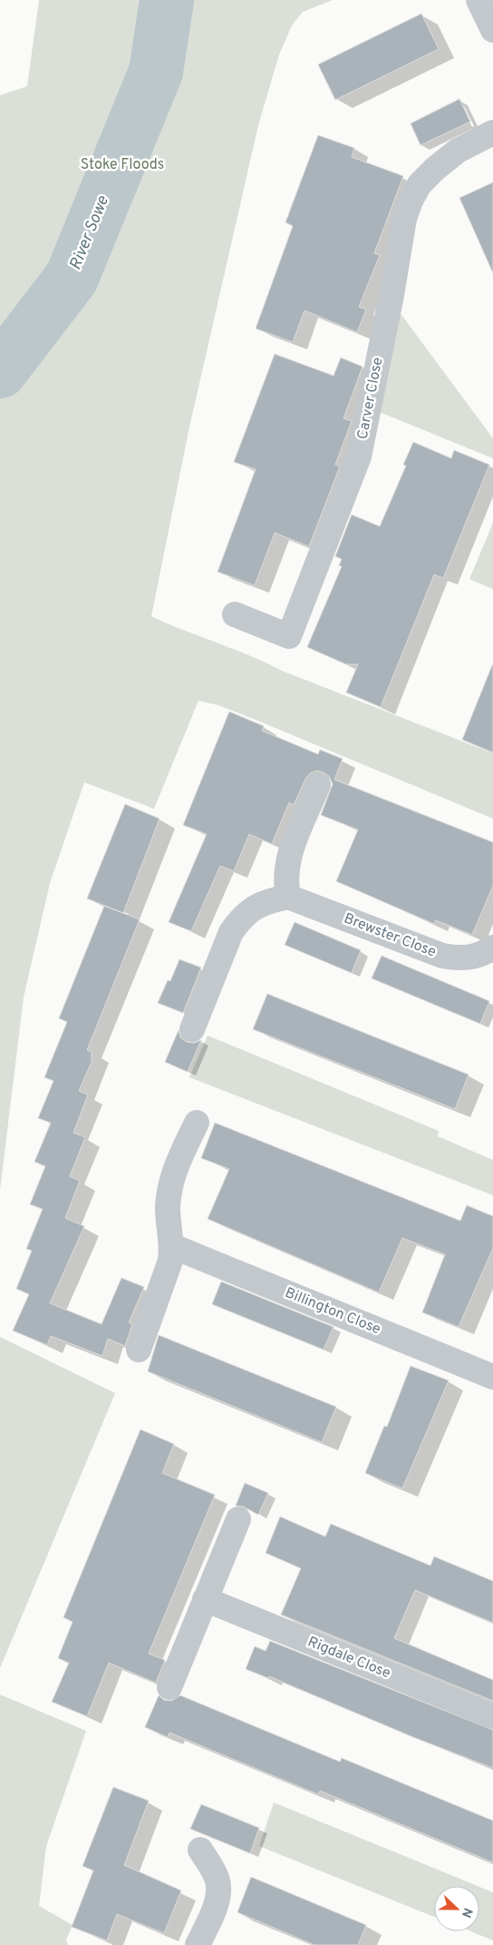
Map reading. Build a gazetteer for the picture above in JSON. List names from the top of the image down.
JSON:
{
  "streets": {
    "street": [
      "Carver Close",
      "Brewster Close",
      "Billington Close",
      "Rigdale Close"
    ]
  },
  "water": ["River Sowe"],
  "parks": ["Stoke Floods"],
  "north": "right"
}
